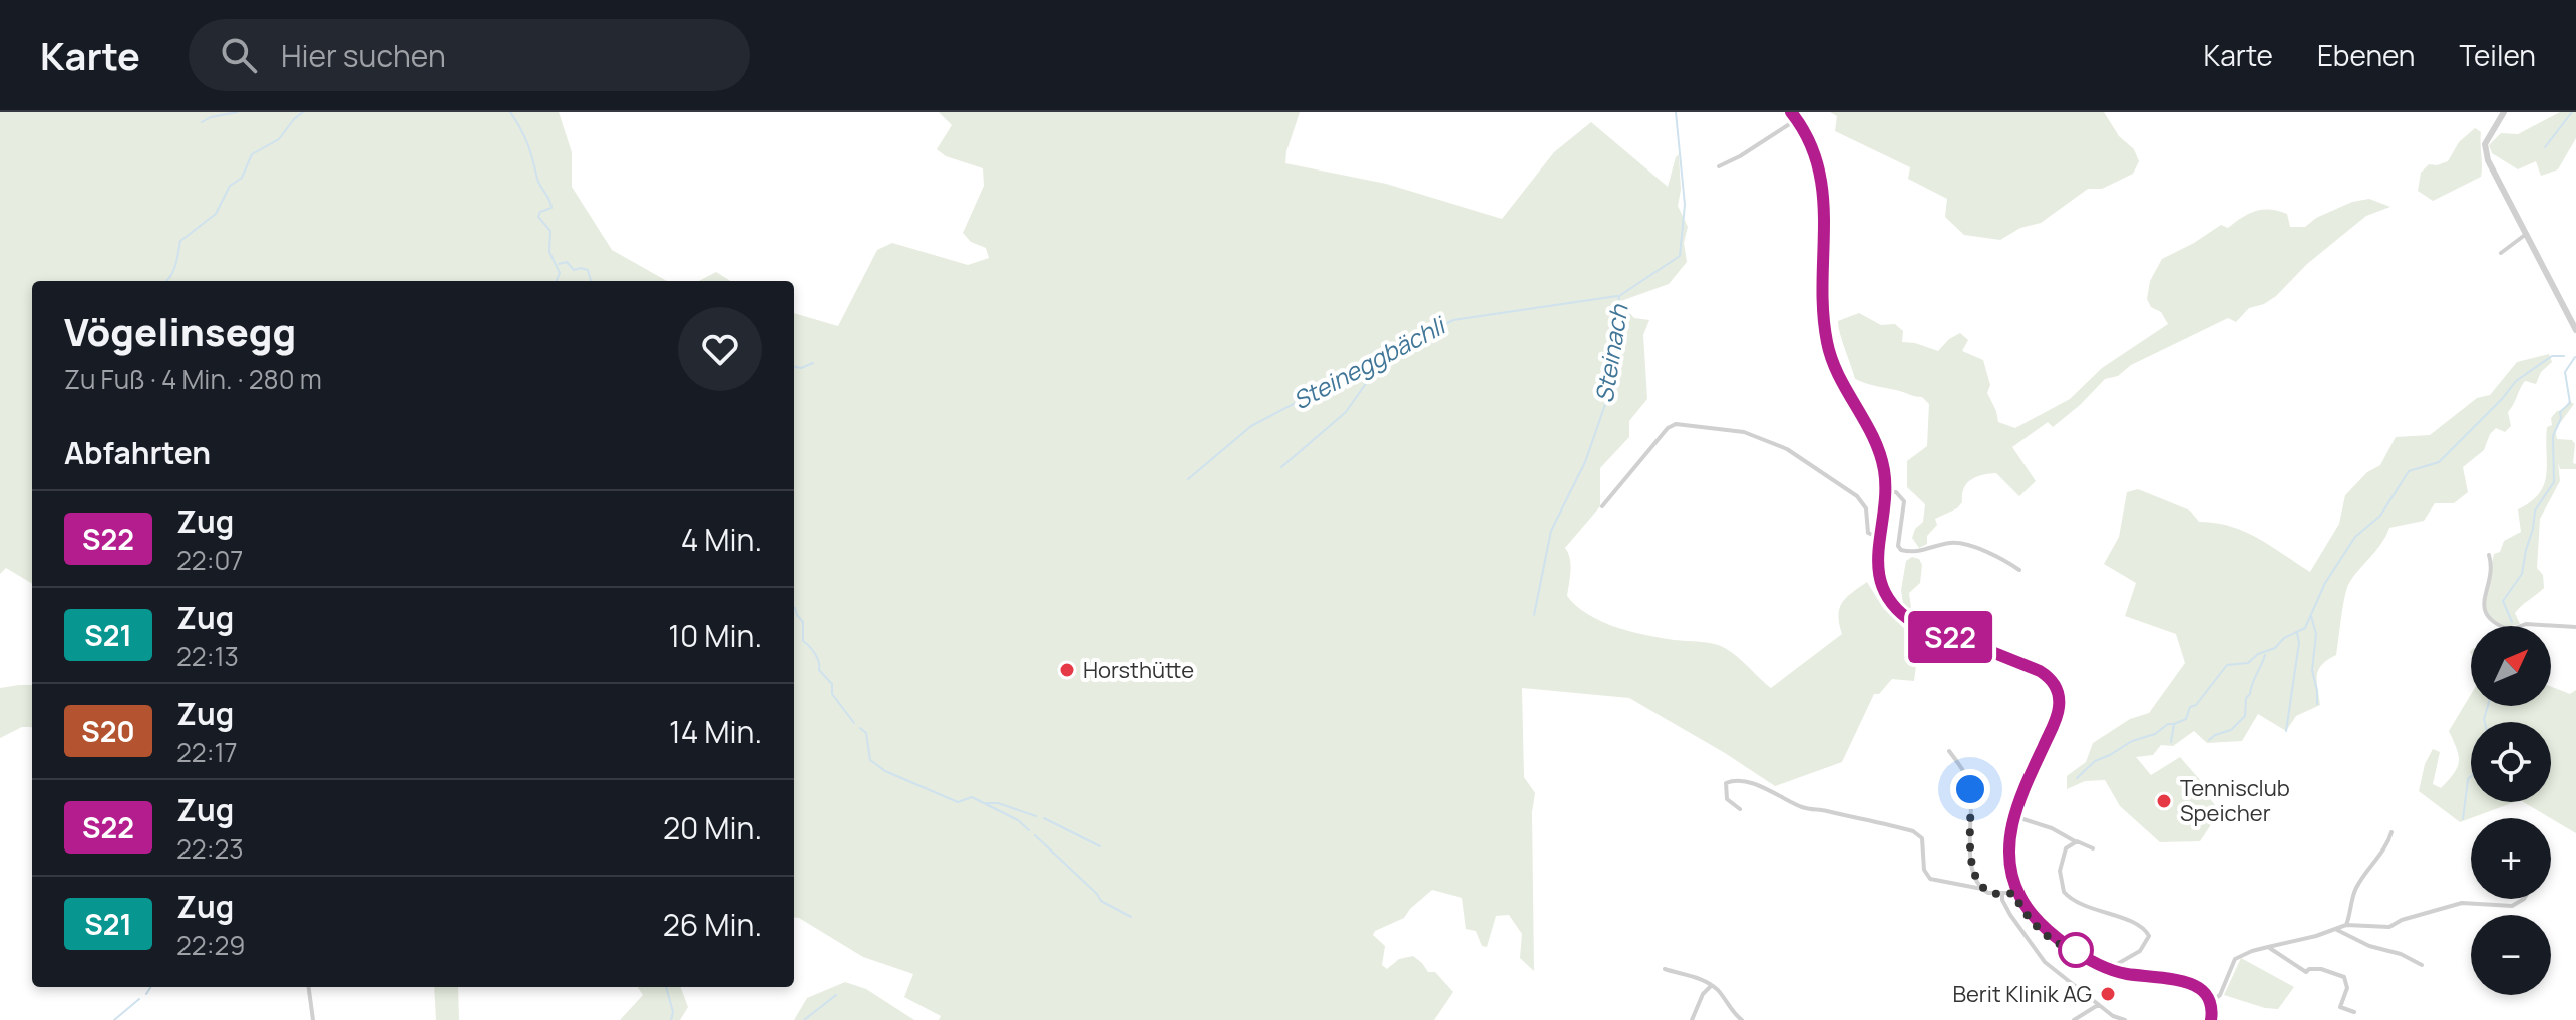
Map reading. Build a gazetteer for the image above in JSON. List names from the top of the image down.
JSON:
{
  "water": ["Steinach", "Steineggbächli"],
  "places": ["Horsthütte", "Tennisclub Speicher", "Berit Klinik AG"],
  "north": "top right",
  "page": {
    "header": "Karte",
    "search": "Hier suchen",
    "nav": ["Karte", "Ebenen", "Teilen"],
    "on_map": "S22",
    "heading": [
      ["Vögelinsegg", "Zu Fuß · 4 Min. · 280 m"],
      "Abfahrten"
    ],
    "list": [
      {
        "mark": "S22",
        "name": "Zug",
        "note": "22:07",
        "value": "4 Min."
      },
      {
        "mark": "S21",
        "name": "Zug",
        "note": "22:13",
        "value": "10 Min."
      },
      {
        "mark": "S20",
        "name": "Zug",
        "note": "22:17",
        "value": "14 Min."
      },
      {
        "mark": "S22",
        "name": "Zug",
        "note": "22:23",
        "value": "20 Min."
      },
      {
        "mark": "S21",
        "name": "Zug",
        "note": "22:29",
        "value": "26 Min."
      }
    ],
    "map_buttons": ["+", "−"]
  }
}
